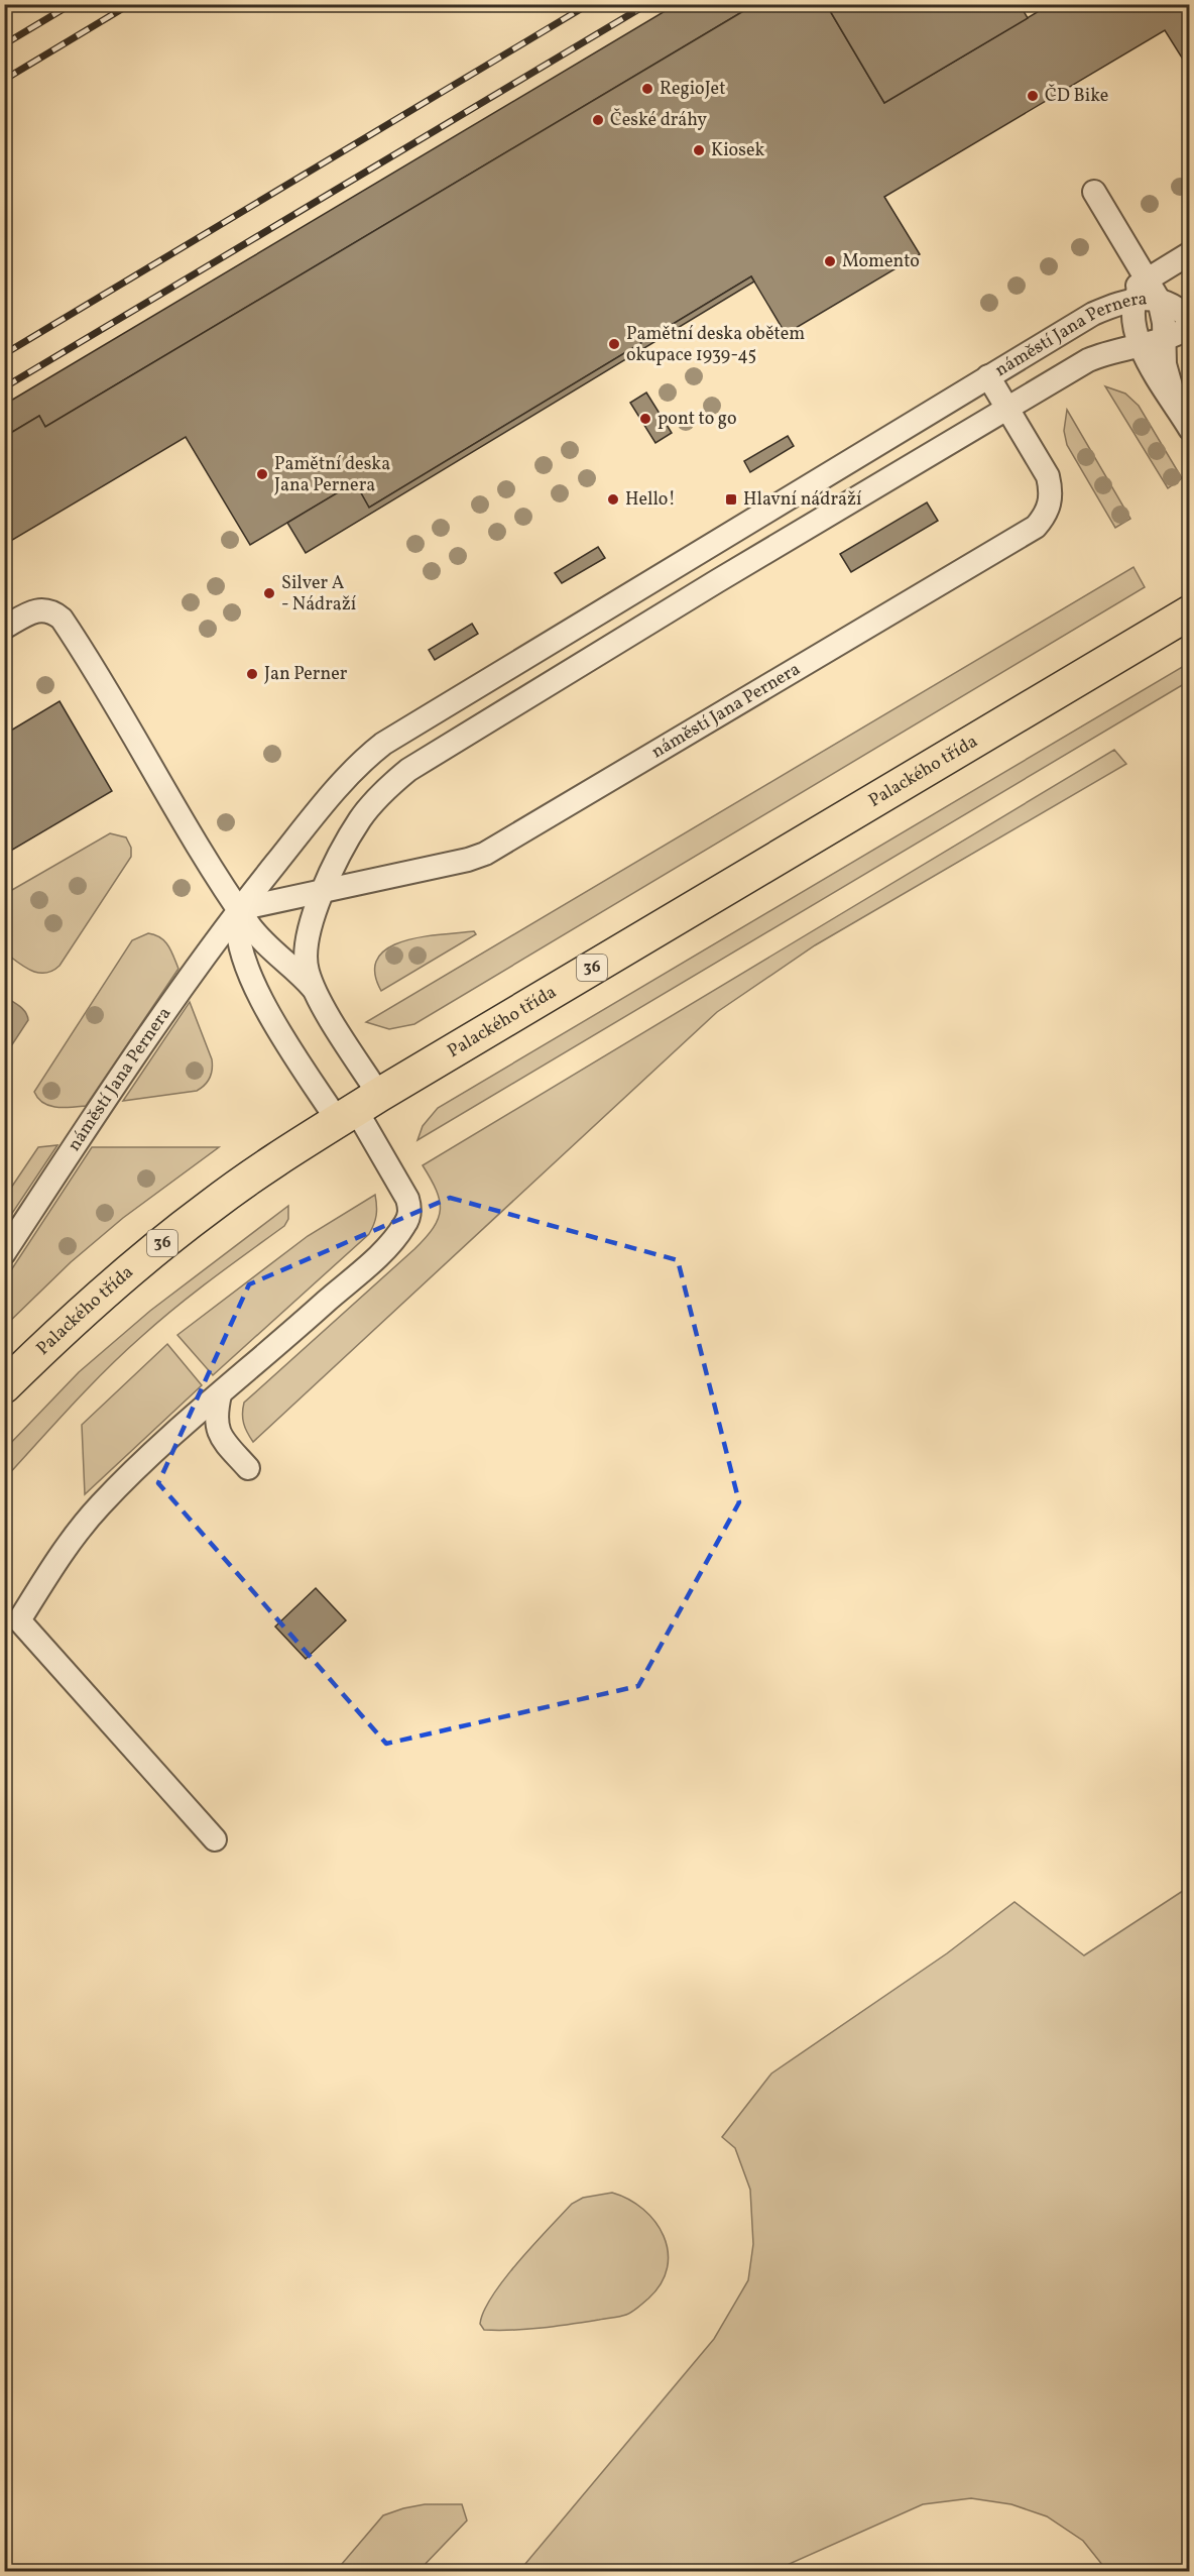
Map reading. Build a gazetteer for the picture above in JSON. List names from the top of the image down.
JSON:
{
  "streets": {
    "main road": ["Palackého třída", "36"],
    "lane": ["náměstí Jana Pernera"]
  },
  "places": {
    "other": [
      "RegioJet",
      "ČD Bike",
      "České dráhy",
      "Kiosek",
      "Momento",
      "Pamětní deska obětem okupace 1939-45",
      "pont to go",
      "Pamětní deska Jana Pernera",
      "Hello!",
      "Silver A - Nádraží",
      "Jan Perner"
    ],
    "transit": ["Hlavní nádraží"]
  }
}
